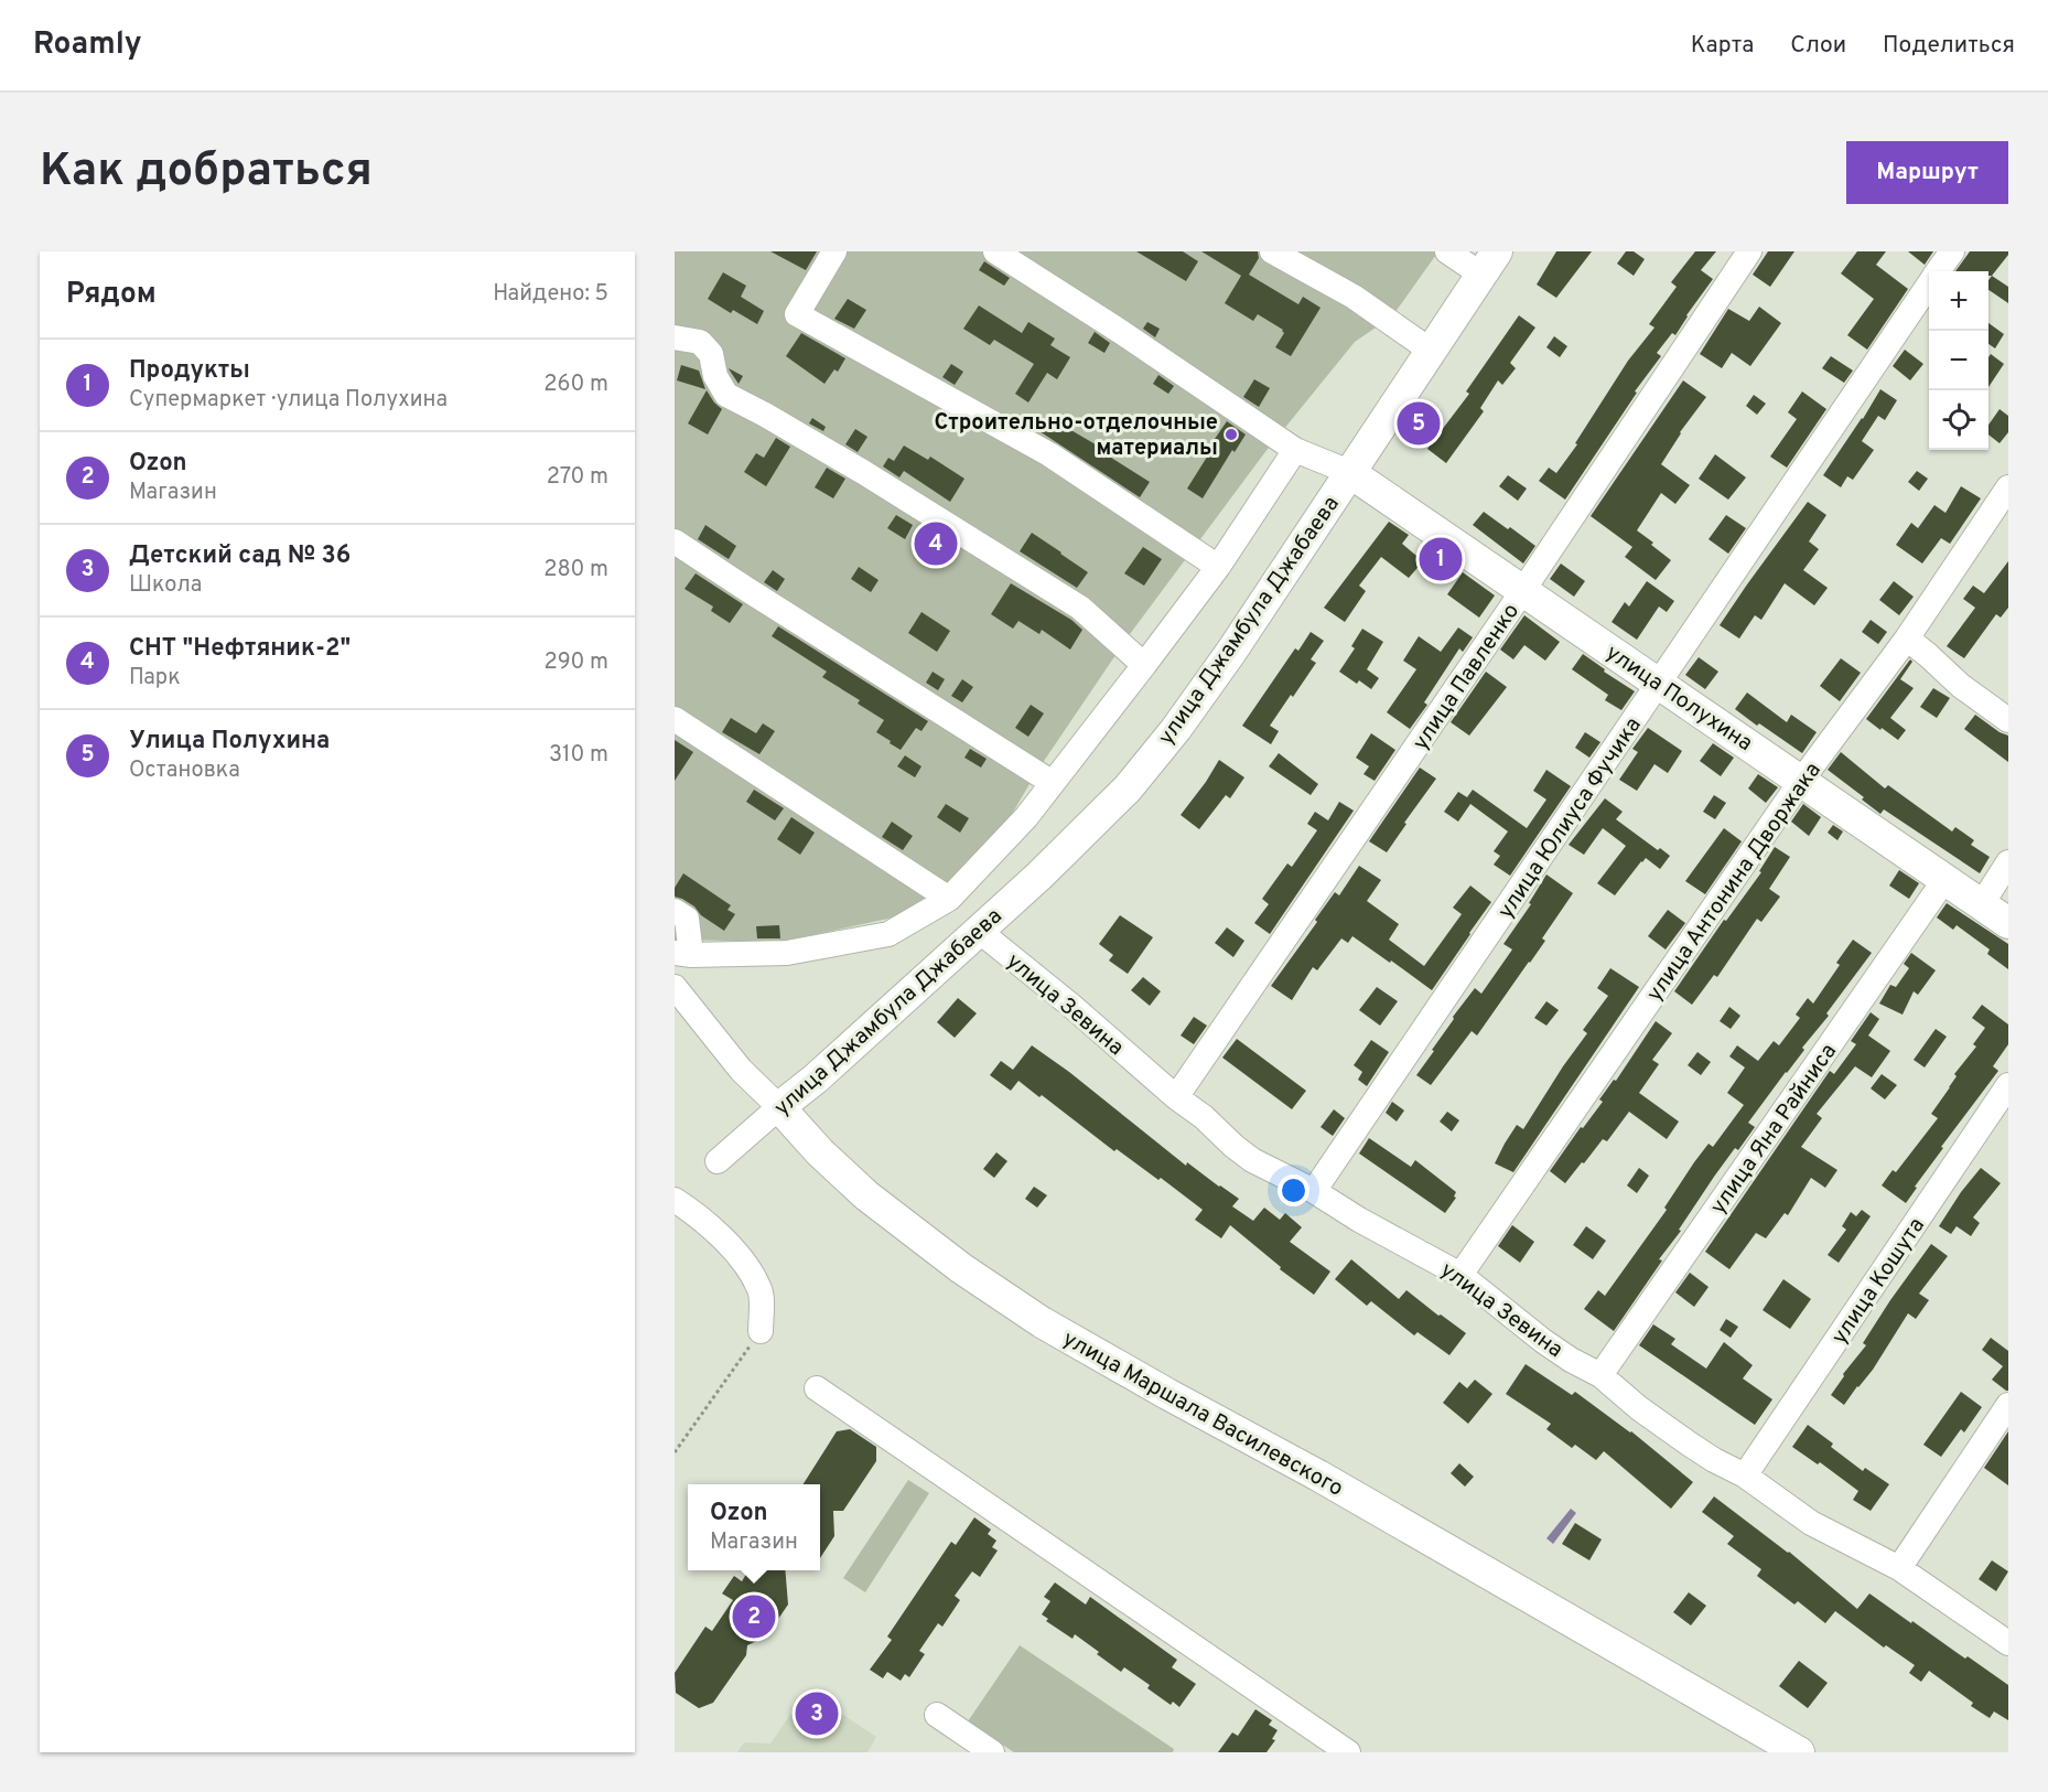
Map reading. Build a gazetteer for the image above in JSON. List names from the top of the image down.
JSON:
{
  "streets": {
    "main road": ["улица Джамбула Джабаева", "улица Полухина", "улица Маршала Василевского"],
    "street": [
      "улица Павленко",
      "улица Юлиуса Фучика",
      "улица Антонина Дворжака",
      "улица Зевина",
      "улица Яна Райниса",
      "улица Кошута"
    ]
  },
  "crossings": [
    ["улица Джамбула Джабаева", "улица Полухина"],
    ["улица Джамбула Джабаева", "улица Зевина"],
    ["улица Джамбула Джабаева", "улица Маршала Василевского"],
    ["улица Павленко", "улица Полухина"],
    ["улица Павленко", "улица Зевина"],
    ["улица Полухина", "улица Юлиуса Фучика"],
    ["улица Полухина", "улица Антонина Дворжака"],
    ["улица Полухина", "улица Яна Райниса"],
    ["улица Юлиуса Фучика", "улица Зевина"],
    ["улица Антонина Дворжака", "улица Зевина"],
    ["улица Зевина", "улица Яна Райниса"],
    ["улица Зевина", "улица Кошута"]
  ],
  "places": ["Строительно-отделочные материалы"],
  "page": {
    "header": "Roamly",
    "nav": ["Карта", "Слои", "Поделиться"],
    "buttons": "Маршрут",
    "title": "Как добраться",
    "heading": ["Рядом", "Найдено: 5"],
    "map_buttons": ["+", "−"],
    "list": [
      {
        "mark": "1",
        "name": "Продукты",
        "note": "Супермаркет · улица Полухина",
        "value": "260 m"
      },
      {
        "mark": "2",
        "name": "Ozon",
        "note": "Магазин",
        "value": "270 m"
      },
      {
        "mark": "3",
        "name": "Детский сад № 36",
        "note": "Школа",
        "value": "280 m"
      },
      {
        "mark": "4",
        "name": "СНТ \"Нефтяник-2\"",
        "note": "Парк",
        "value": "290 m"
      },
      {
        "mark": "5",
        "name": "Улица Полухина",
        "note": "Остановка",
        "value": "310 m"
      }
    ],
    "pins": [
      "5",
      "4",
      "1",
      "2",
      "3"
    ],
    "popup": ["Ozon", "Магазин"]
  }
}
